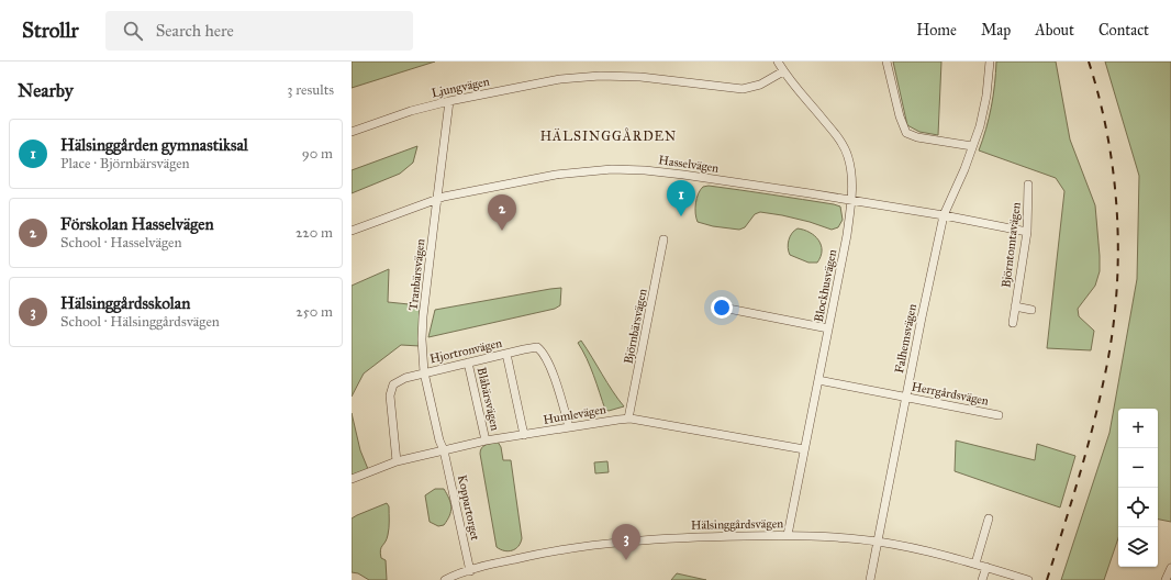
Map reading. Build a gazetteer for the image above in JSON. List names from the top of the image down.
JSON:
{
  "streets": {
    "street": [
      "Ljungvägen",
      "Hasselvägen",
      "Björntomtavägen",
      "Tranbärsvägen",
      "Blockhusvägen",
      "Björnbärsvägen",
      "Falhemsvägen",
      "Hjortronvägen",
      "Herrgårdsvägen",
      "Blåbärsvägen",
      "Humlevägen",
      "Koppartorget",
      "Hälsinggårdsvägen"
    ]
  },
  "crossings": [
    ["Ljungvägen", "Tranbärsvägen"],
    ["Ljungvägen", "Blockhusvägen"],
    ["Hasselvägen", "Björntomtavägen"],
    ["Hasselvägen", "Tranbärsvägen"],
    ["Hasselvägen", "Blockhusvägen"],
    ["Hasselvägen", "Falhemsvägen"],
    ["Tranbärsvägen", "Hjortronvägen"],
    ["Tranbärsvägen", "Humlevägen"],
    ["Tranbärsvägen", "Koppartorget"],
    ["Blockhusvägen", "Herrgårdsvägen"],
    ["Blockhusvägen", "Humlevägen"],
    ["Blockhusvägen", "Hälsinggårdsvägen"],
    ["Björnbärsvägen", "Humlevägen"],
    ["Falhemsvägen", "Herrgårdsvägen"],
    ["Falhemsvägen", "Hälsinggårdsvägen"],
    ["Hjortronvägen", "Blåbärsvägen"],
    ["Hjortronvägen", "Humlevägen"],
    ["Blåbärsvägen", "Humlevägen"],
    ["Humlevägen", "Koppartorget"],
    ["Koppartorget", "Hälsinggårdsvägen"]
  ],
  "districts": ["HÄLSINGGÅRDEN"],
  "page": {
    "header": "Strollr",
    "search": "Search here",
    "nav": [
      "Home",
      "Map",
      "About",
      "Contact"
    ],
    "heading": ["Nearby", "3 results"],
    "list": [
      {
        "mark": "1",
        "name": "Hälsinggården gymnastiksal",
        "note": "Place · Björnbärsvägen",
        "value": "90 m"
      },
      {
        "mark": "2",
        "name": "Förskolan Hasselvägen",
        "note": "School · Hasselvägen",
        "value": "220 m"
      },
      {
        "mark": "3",
        "name": "Hälsinggårdsskolan",
        "note": "School · Hälsinggårdsvägen",
        "value": "250 m"
      }
    ],
    "pins": ["1", "2", "3"],
    "map_buttons": ["+", "−"]
  }
}
